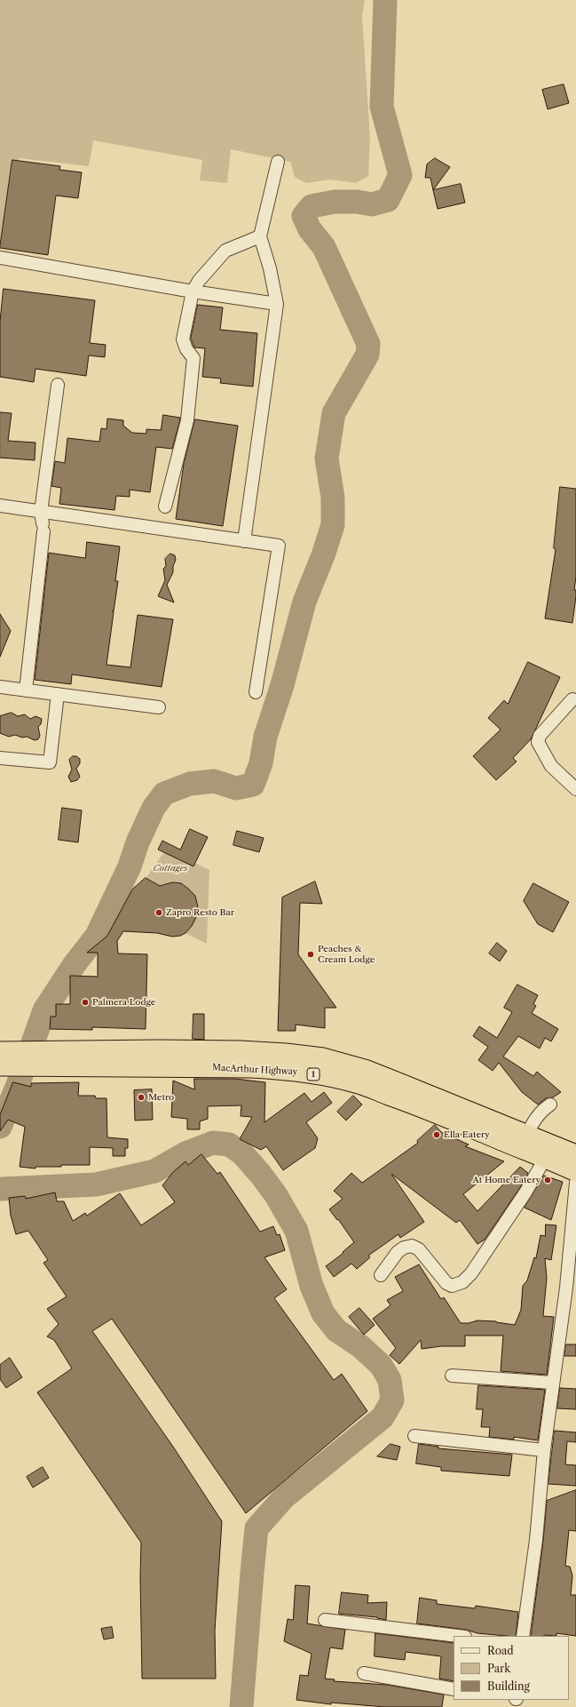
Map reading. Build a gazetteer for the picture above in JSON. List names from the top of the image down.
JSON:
{
  "streets": {
    "highway": ["MacArthur Highway", "1"]
  },
  "parks": ["Cottages"],
  "places": [
    "Zapro Resto Bar",
    "Peaches & Cream Lodge",
    "Palmera Lodge",
    "Metro",
    "Ella Eatery",
    "At Home Eatery"
  ],
  "legend": ["Road", "Park", "Building"]
}
